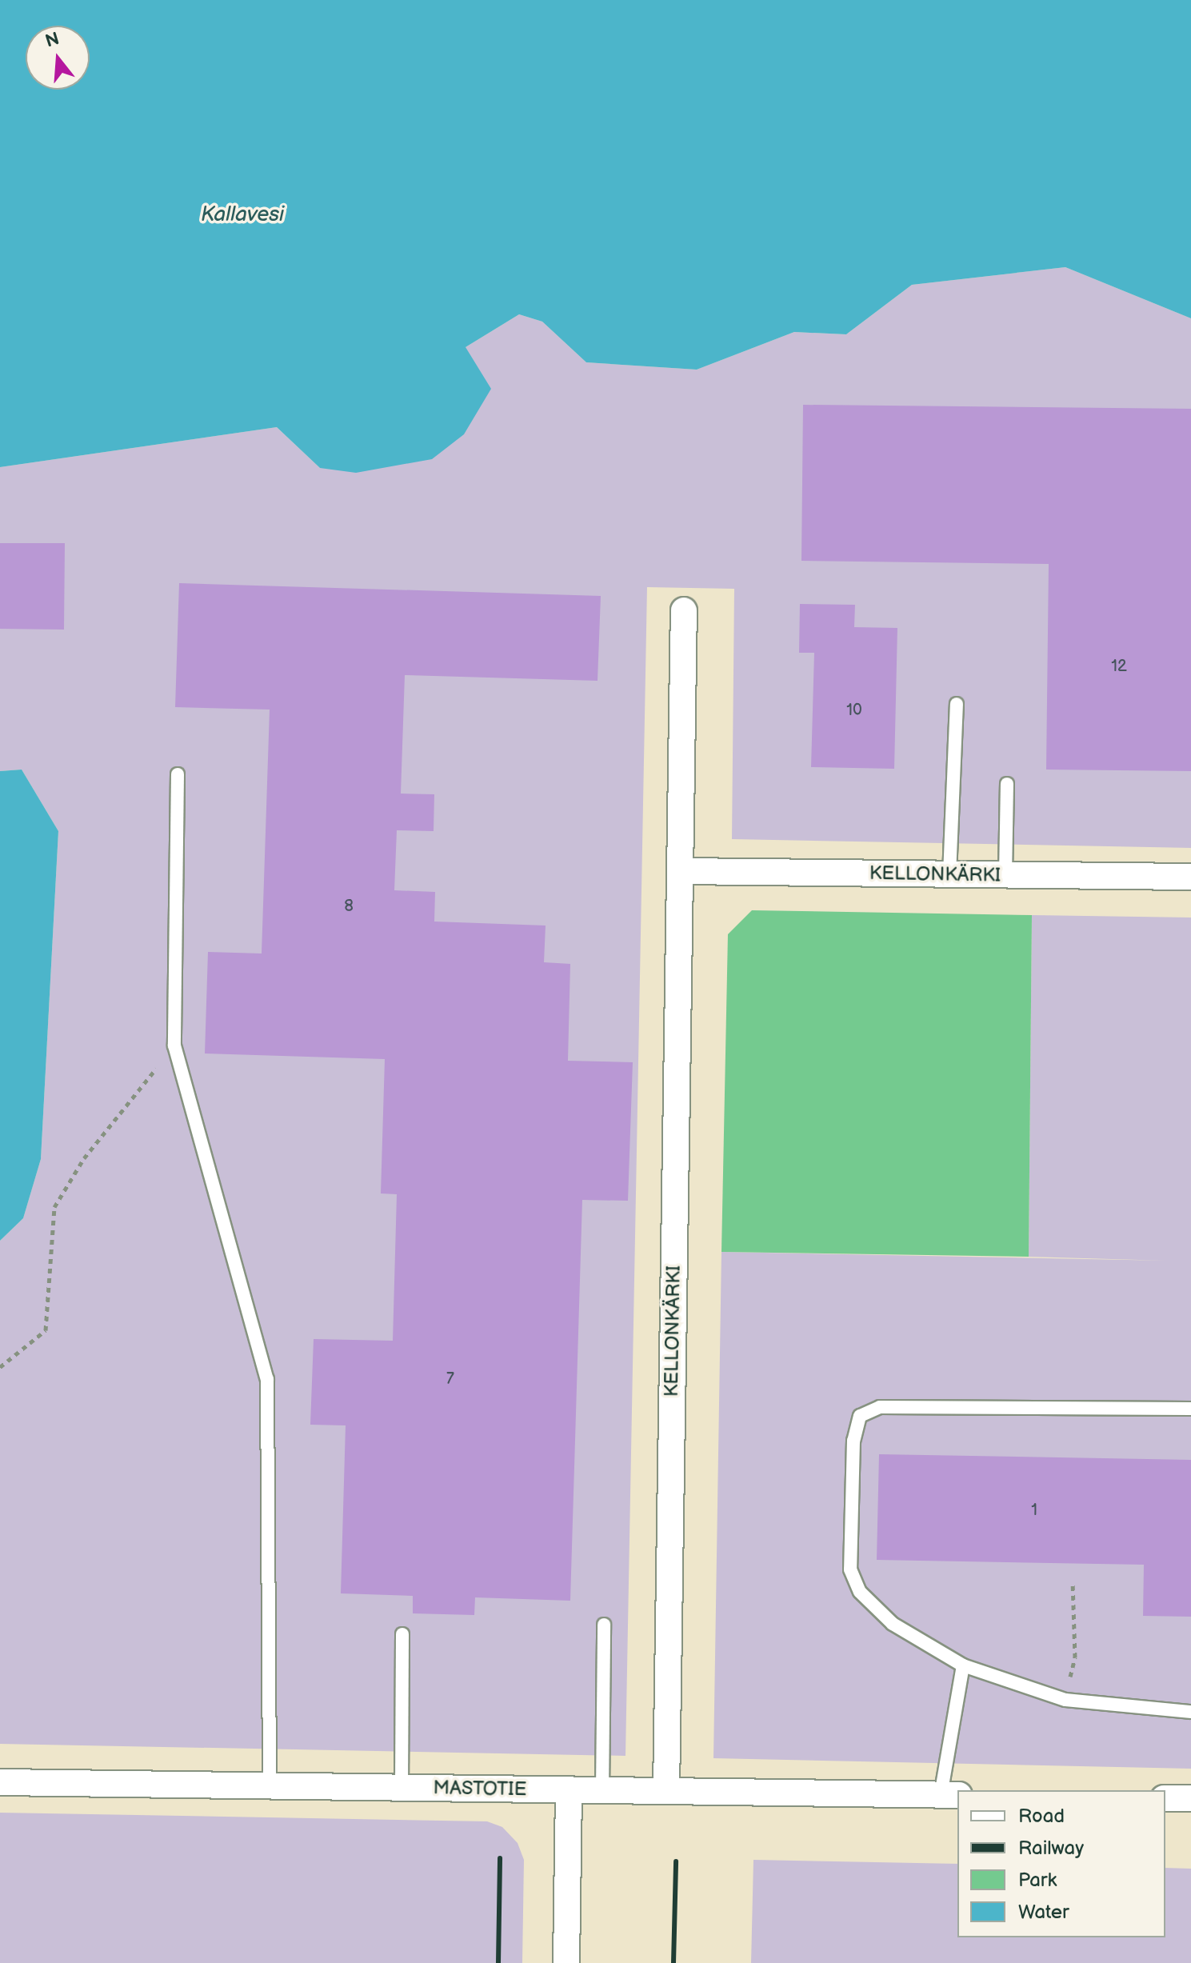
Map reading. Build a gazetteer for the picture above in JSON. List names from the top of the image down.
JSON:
{
  "streets": {
    "street": ["KELLONKÄRKI", "MASTOTIE"]
  },
  "crossings": [
    ["KELLONKÄRKI", "MASTOTIE"]
  ],
  "water": ["Kallavesi"],
  "house_numbers": [
    "12",
    "10",
    "8",
    "7",
    "1"
  ],
  "legend": [
    "Road",
    "Railway",
    "Park",
    "Water"
  ],
  "north": "top"
}
